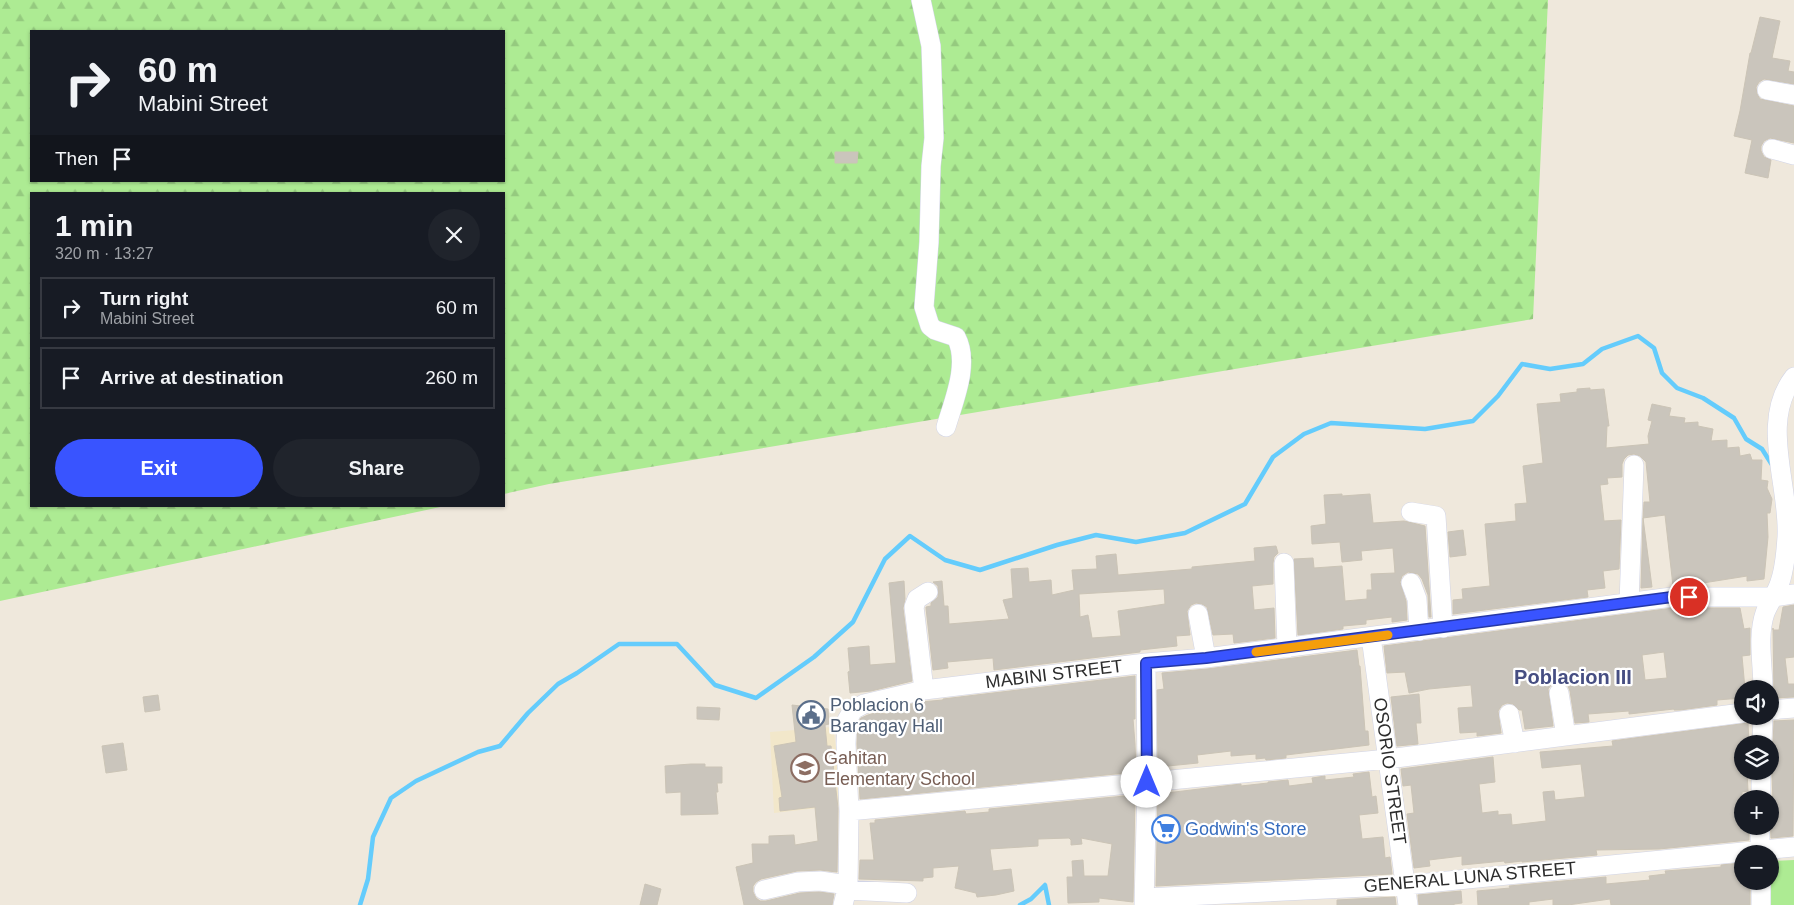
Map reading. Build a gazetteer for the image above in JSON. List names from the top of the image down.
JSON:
{
  "streets": {
    "street": ["MABINI STREET", "OSORIO STREET", "GENERAL LUNA STREET"]
  },
  "crossings": [
    ["MABINI STREET", "OSORIO STREET"],
    ["OSORIO STREET", "GENERAL LUNA STREET"]
  ],
  "districts": ["Poblacion III"],
  "places": {
    "public building": ["Poblacion 6 Barangay Hall"],
    "school or university": ["Gahitan Elementary School"],
    "supermarket": ["Godwin's Store"]
  },
  "page": {
    "turn": ["60 m", "Mabini Street"],
    "then": "Then",
    "heading": ["1 min", "320 m · 13:27"],
    "list": [
      {
        "name": "Turn right",
        "note": "Mabini Street",
        "value": "60 m"
      },
      {
        "name": "Arrive at destination",
        "value": "260 m"
      }
    ],
    "buttons": ["Exit", "Share"],
    "map_buttons": ["+", "−"]
  }
}
